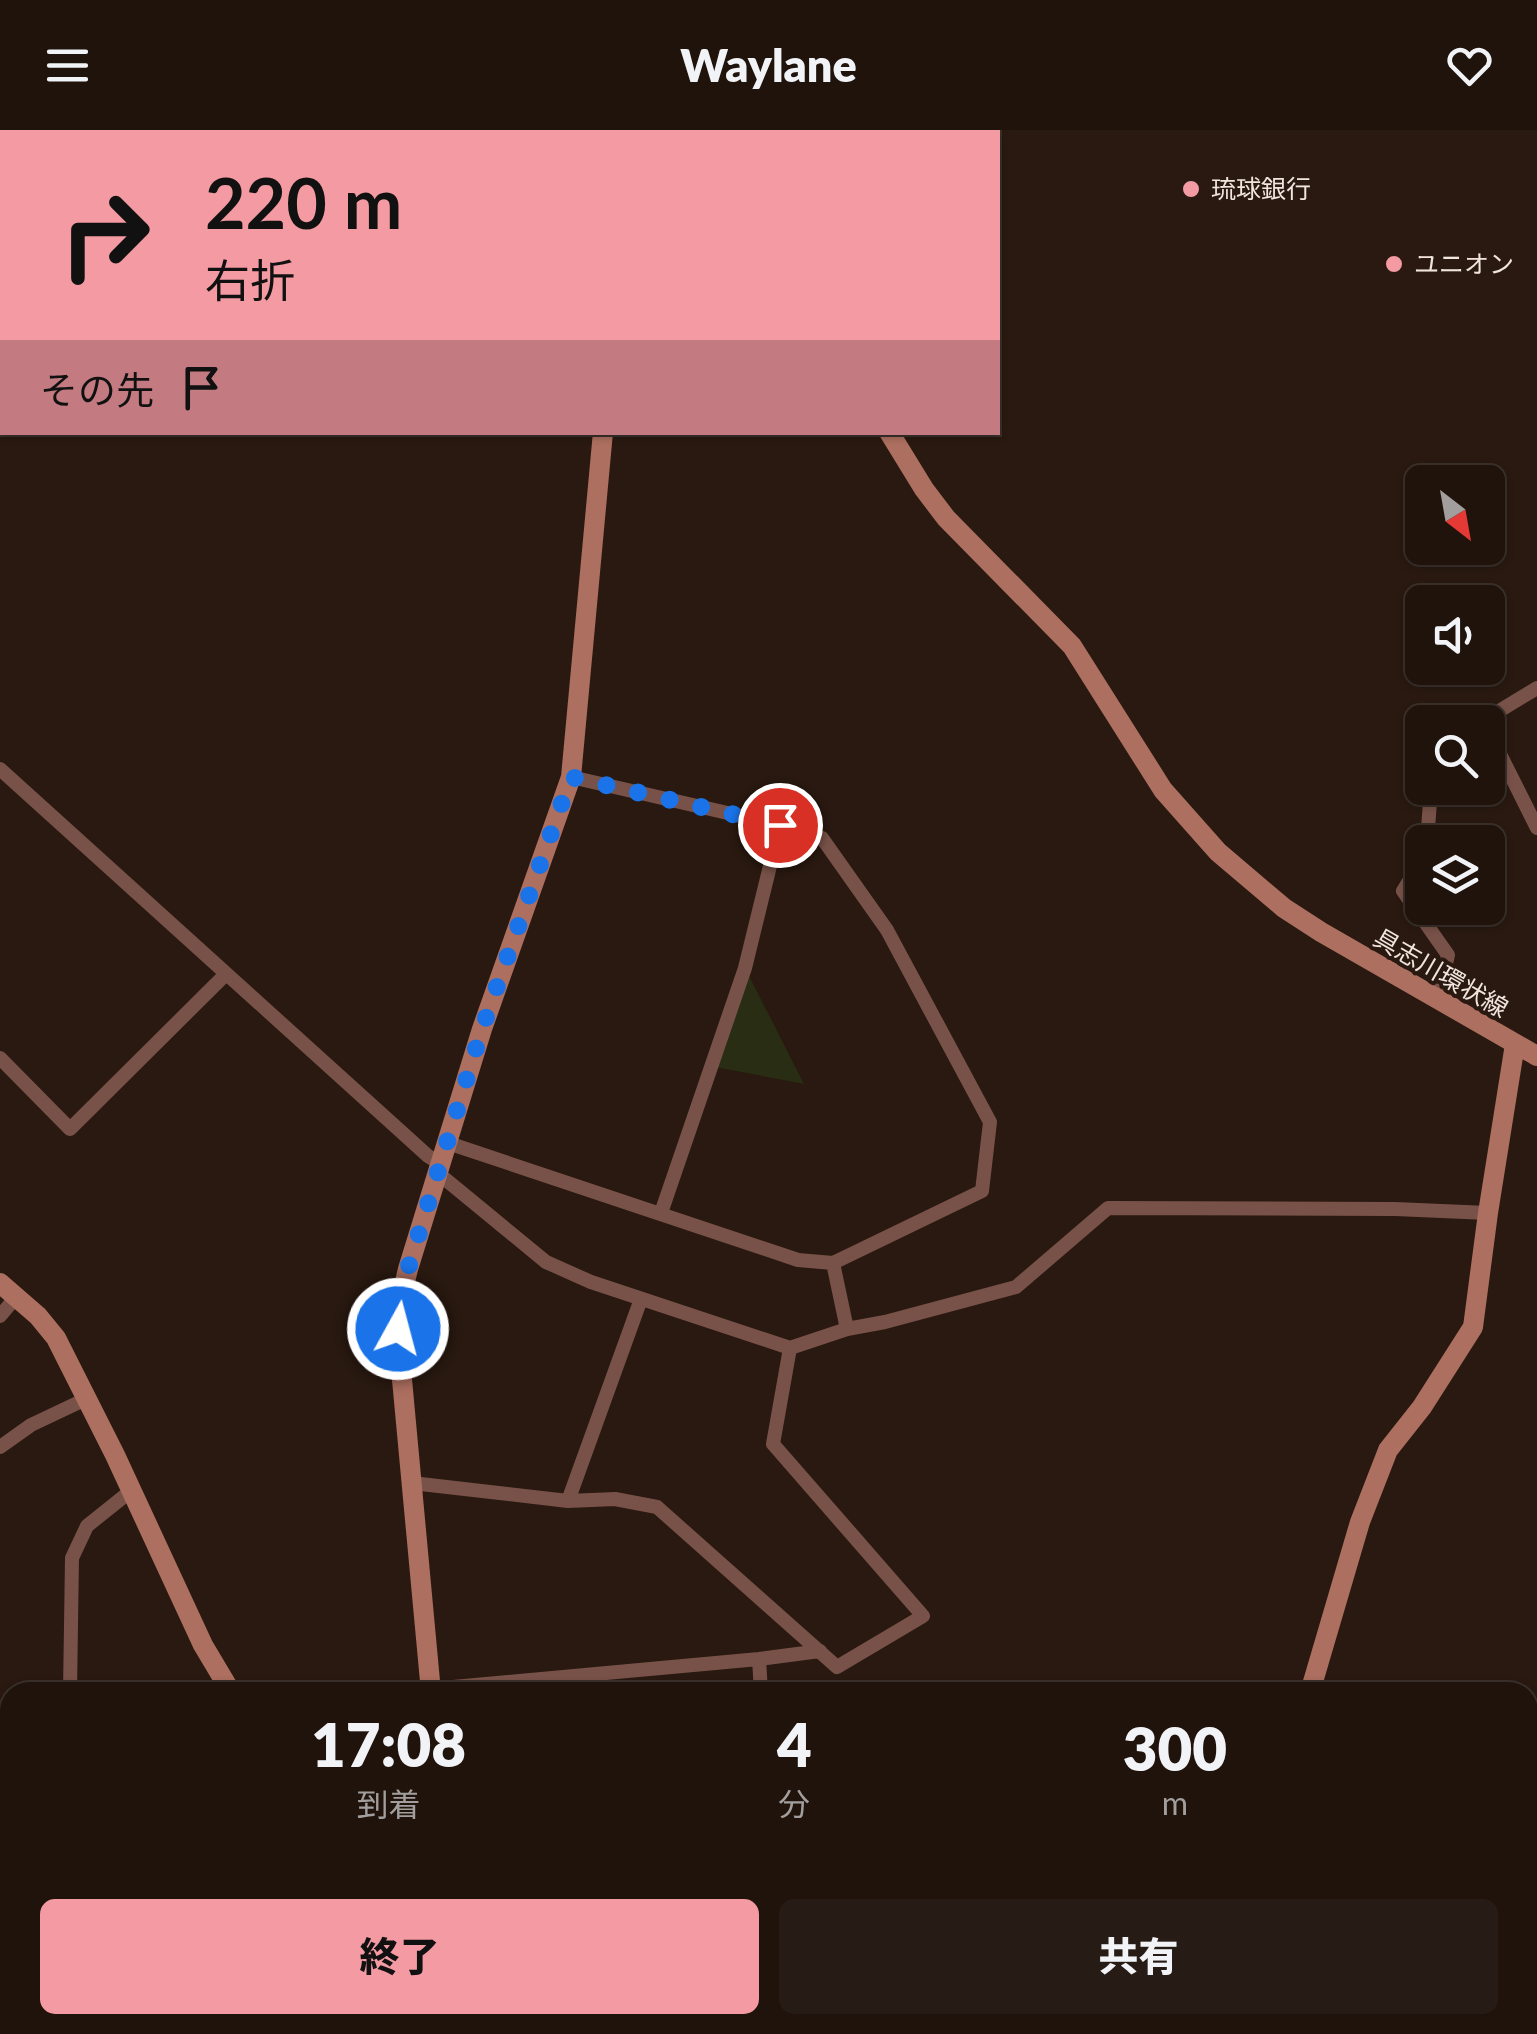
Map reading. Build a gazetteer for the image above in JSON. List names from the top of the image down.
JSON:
{
  "streets": {
    "street": ["具志川環状線"]
  },
  "places": ["琉球銀行", "ユニオン"],
  "north": "bottom right",
  "page": {
    "header": "Waylane",
    "turn": ["220 m", "右折"],
    "then": "その先",
    "eta": [
      "17:08",
      "到着",
      "4",
      "分",
      "300",
      "m"
    ],
    "buttons": ["終了", "共有"]
  }
}
